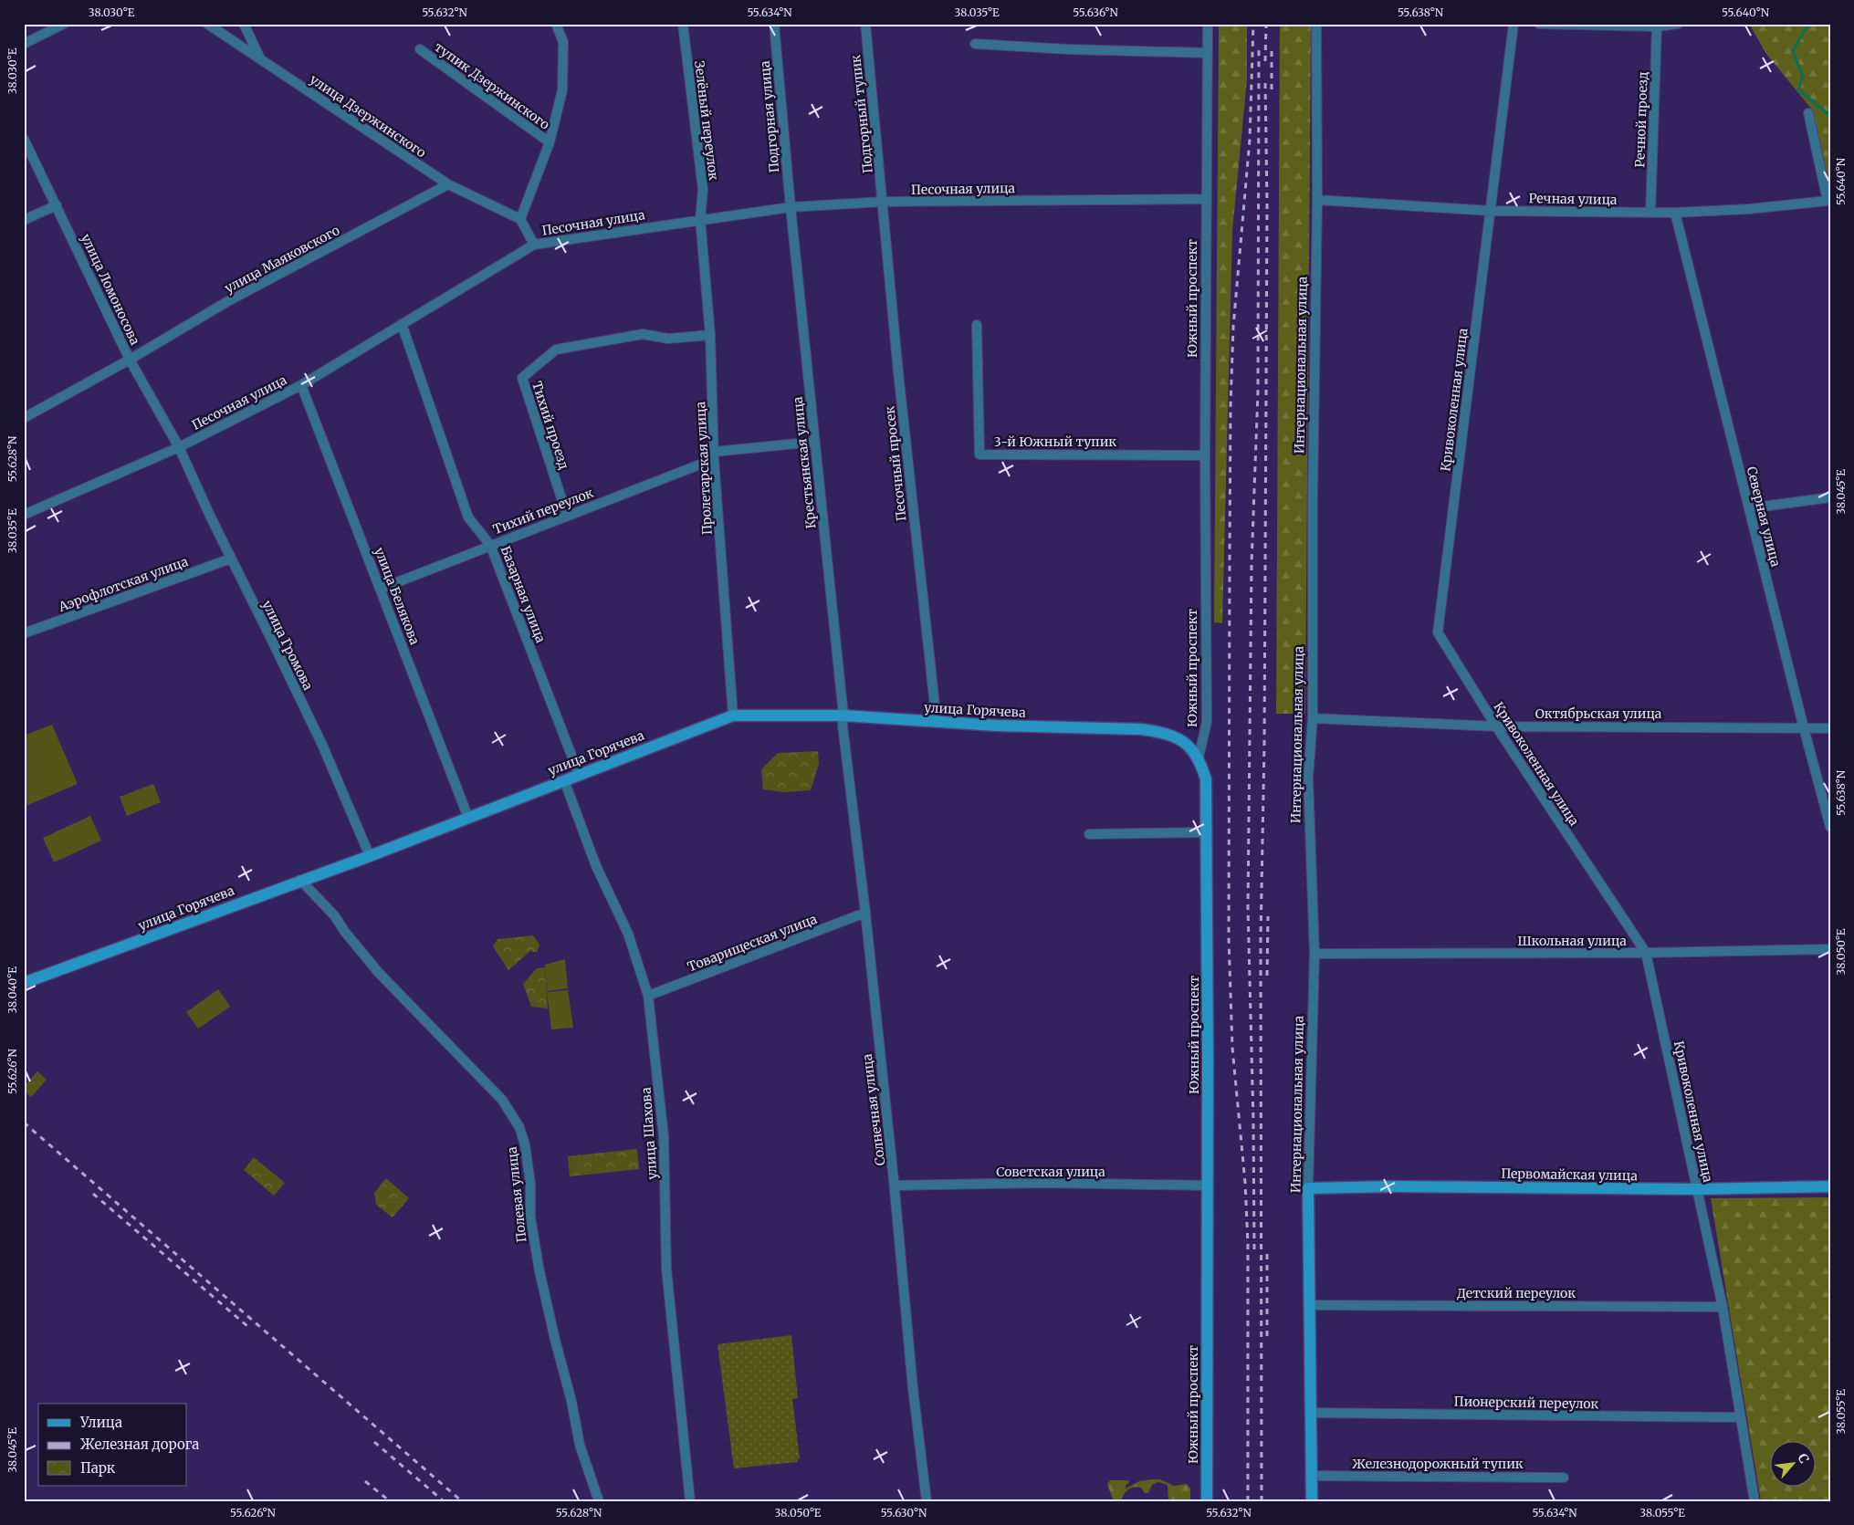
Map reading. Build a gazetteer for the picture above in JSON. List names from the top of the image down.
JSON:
{
  "streets": {
    "main road": [
      "Южный проспект",
      "Интернациональная улица",
      "улица Горячева",
      "Первомайская улица"
    ],
    "street": [
      "тупик Дзержинского",
      "Подгорный тупик",
      "улица Дзержинского",
      "Подгорная улица",
      "Речной проезд",
      "Зелёный переулок",
      "Песочная улица",
      "Речная улица",
      "улица Маяковского",
      "улица Ломоносова",
      "Кривоколенная улица",
      "Тихий проезд",
      "3-й Южный тупик",
      "Крестьянская улица",
      "Песочный просек",
      "Пролетарская улица",
      "Тихий переулок",
      "Северная улица",
      "Аэрофлотская улица",
      "Базарная улица",
      "улица Белякова",
      "улица Громова",
      "Октябрьская улица",
      "Школьная улица",
      "Товарищеская улица",
      "Солнечная улица",
      "улица Шахова",
      "Советская улица",
      "Полевая улица",
      "Детский переулок",
      "Пионерский переулок",
      "Железнодорожный тупик"
    ]
  },
  "crossings": [
    ["Подгорный тупик", "Песочная улица"],
    ["Подгорный тупик", "Песочный просек"],
    ["улица Дзержинского", "улица Маяковского"],
    ["Подгорная улица", "Песочная улица"],
    ["Подгорная улица", "Крестьянская улица"],
    ["Речной проезд", "Речная улица"],
    ["Зелёный переулок", "Песочная улица"],
    ["Зелёный переулок", "Пролетарская улица"],
    ["Песочная улица", "улица Ломоносова"],
    ["Песочная улица", "Южный проспект"],
    ["Песочная улица", "Крестьянская улица"],
    ["Песочная улица", "Песочный просек"],
    ["Песочная улица", "Пролетарская улица"],
    ["Песочная улица", "Базарная улица"],
    ["Песочная улица", "улица Белякова"],
    ["Песочная улица", "улица Громова"],
    ["Речная улица", "Интернациональная улица"],
    ["Речная улица", "Кривоколенная улица"],
    ["Речная улица", "Северная улица"],
    ["улица Маяковского", "улица Ломоносова"],
    ["улица Ломоносова", "улица Громова"],
    ["Южный проспект", "3-й Южный тупик"],
    ["Южный проспект", "улица Горячева"],
    ["Южный проспект", "Советская улица"],
    ["Интернациональная улица", "Октябрьская улица"],
    ["Интернациональная улица", "Школьная улица"],
    ["Интернациональная улица", "Первомайская улица"],
    ["Интернациональная улица", "Детский переулок"],
    ["Интернациональная улица", "Пионерский переулок"],
    ["Интернациональная улица", "Железнодорожный тупик"],
    ["Кривоколенная улица", "Октябрьская улица"],
    ["Кривоколенная улица", "Школьная улица"],
    ["Кривоколенная улица", "Первомайская улица"],
    ["Кривоколенная улица", "Детский переулок"],
    ["Кривоколенная улица", "Пионерский переулок"],
    ["Тихий проезд", "Пролетарская улица"],
    ["Тихий проезд", "Тихий переулок"],
    ["Крестьянская улица", "Тихий переулок"],
    ["Крестьянская улица", "улица Горячева"],
    ["Крестьянская улица", "Солнечная улица"],
    ["Песочный просек", "улица Горячева"],
    ["Пролетарская улица", "Тихий переулок"],
    ["Пролетарская улица", "улица Горячева"],
    ["Тихий переулок", "Базарная улица"],
    ["Тихий переулок", "улица Белякова"],
    ["Северная улица", "Октябрьская улица"],
    ["Аэрофлотская улица", "улица Громова"],
    ["Базарная улица", "улица Горячева"],
    ["улица Белякова", "улица Горячева"],
    ["улица Громова", "улица Горячева"],
    ["улица Горячева", "Солнечная улица"],
    ["улица Горячева", "улица Шахова"],
    ["улица Горячева", "Полевая улица"],
    ["Товарищеская улица", "Солнечная улица"],
    ["Товарищеская улица", "улица Шахова"],
    ["Солнечная улица", "Советская улица"]
  ],
  "legend": ["Улица", "Железная дорога", "Парк"],
  "north": "top right",
  "coordinates": [
    "38.030°E",
    "55.632°N",
    "55.634°N",
    "38.035°E",
    "55.636°N",
    "55.638°N",
    "55.640°N",
    "55.628°N",
    "38.045°E",
    "38.050°E",
    "38.040°E",
    "55.626°N",
    "38.055°E",
    "55.630°N"
  ]
}
